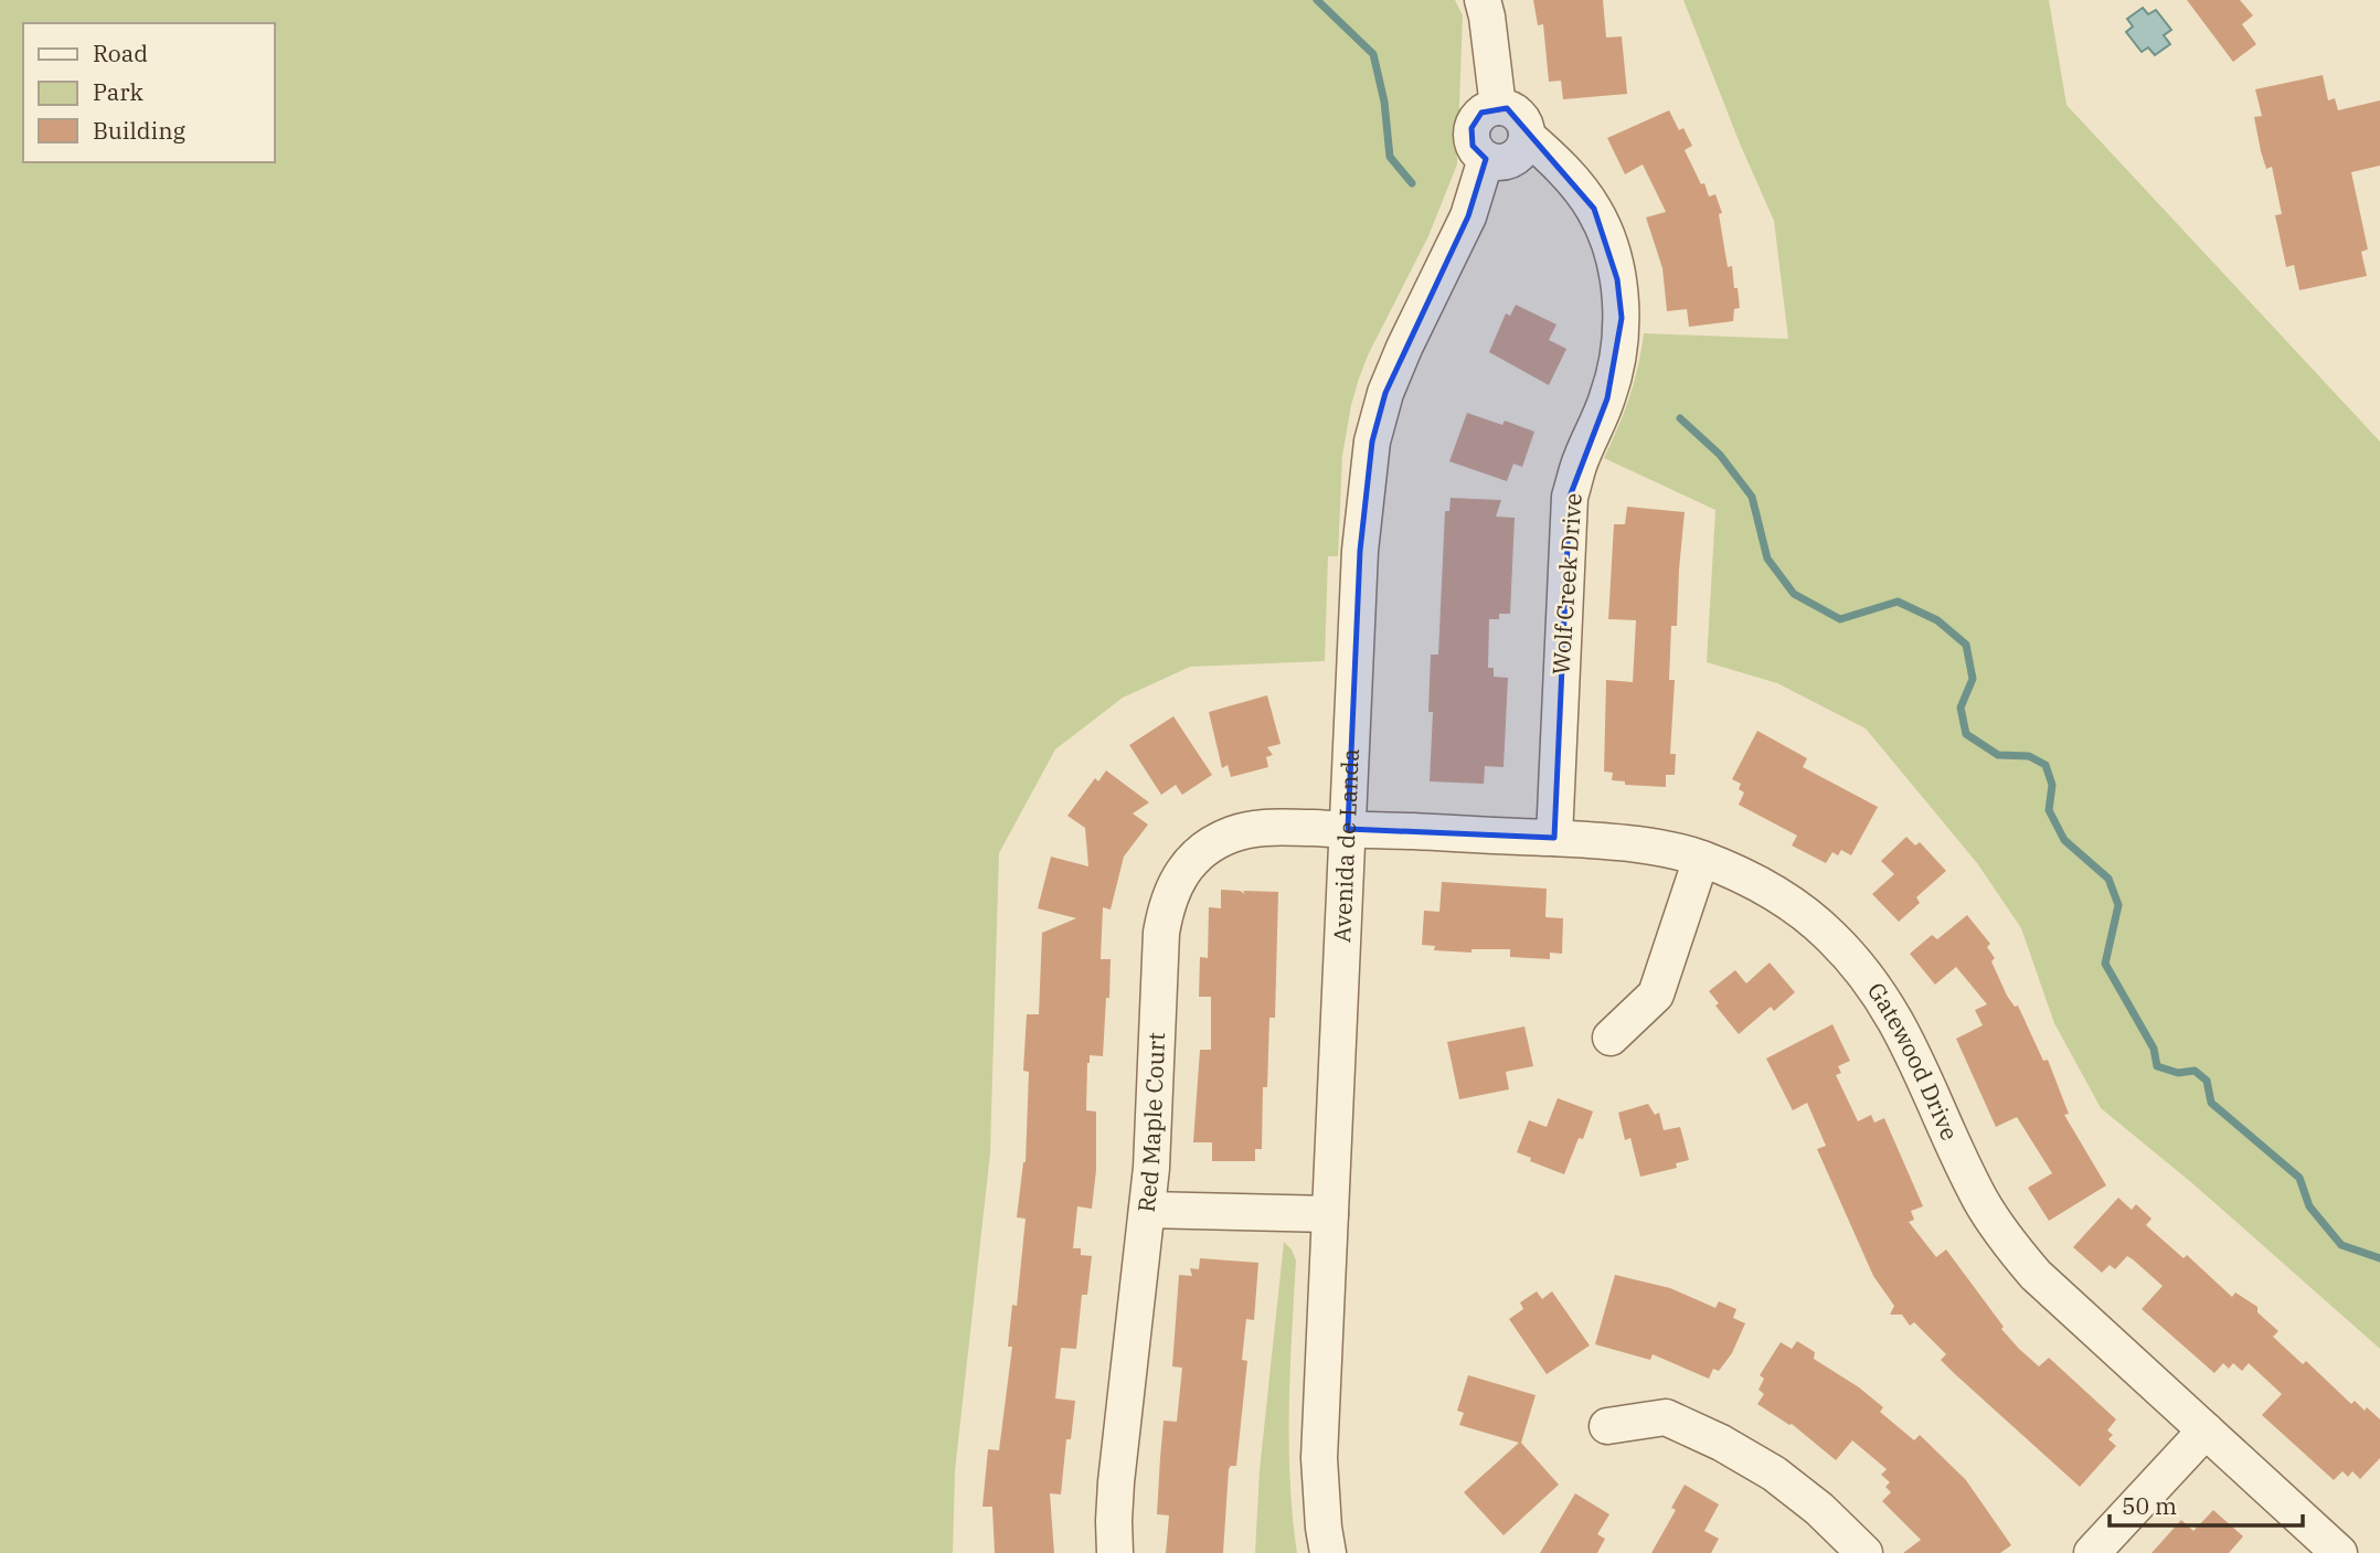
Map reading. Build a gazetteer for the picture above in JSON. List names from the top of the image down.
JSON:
{
  "streets": {
    "street": [
      "Wolf Creek Drive",
      "Avenida de Landa",
      "Gatewood Drive",
      "Red Maple Court"
    ]
  },
  "crossings": [
    ["Wolf Creek Drive", "Avenida de Landa"],
    ["Wolf Creek Drive", "Gatewood Drive"],
    ["Avenida de Landa", "Gatewood Drive"],
    ["Avenida de Landa", "Red Maple Court"],
    ["Gatewood Drive", "Red Maple Court"]
  ],
  "legend": ["Road", "Park", "Building"],
  "scale_bar": "50 m"
}
